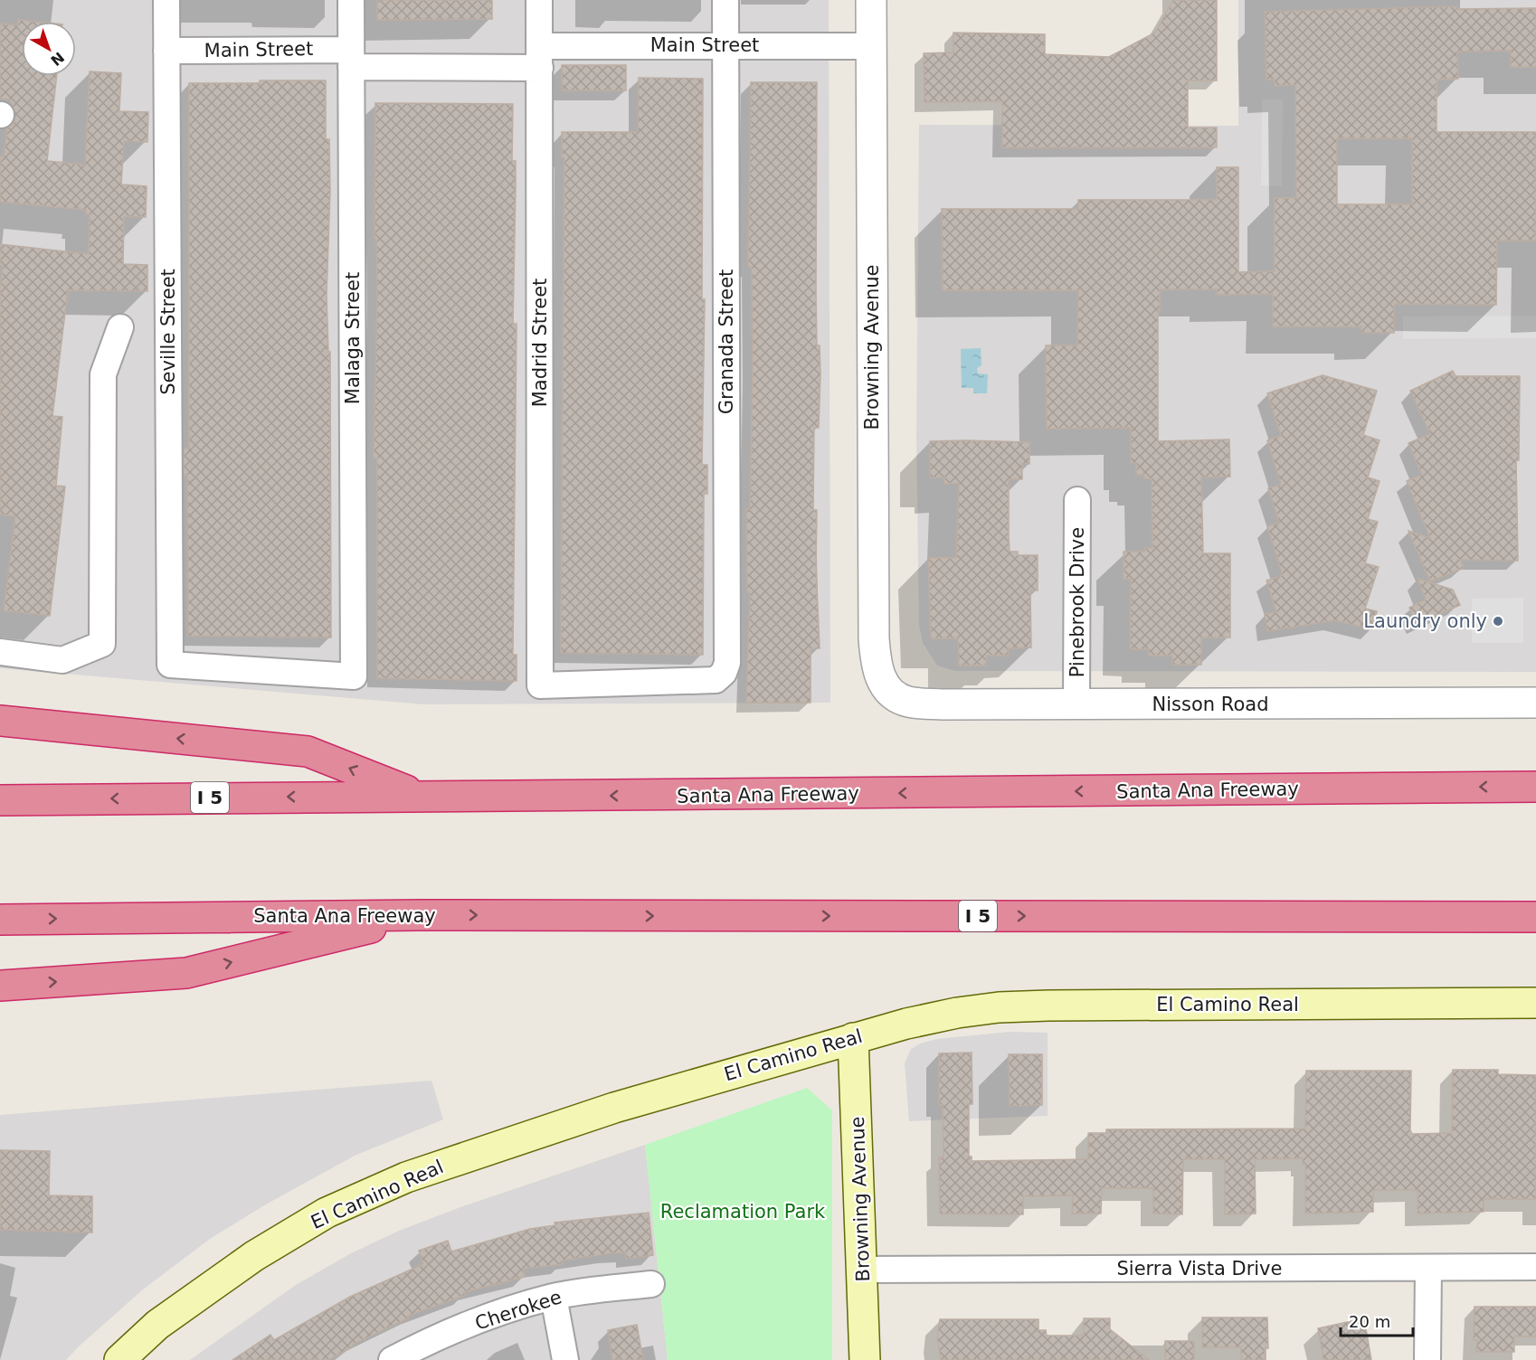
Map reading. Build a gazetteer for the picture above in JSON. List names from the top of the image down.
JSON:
{
  "streets": {
    "highway": ["Santa Ana Freeway", "I 5"],
    "main road": ["Browning Avenue", "El Camino Real"],
    "street": [
      "Main Street",
      "Seville Street",
      "Malaga Street",
      "Granada Street",
      "Madrid Street",
      "Pinebrook Drive",
      "Nisson Road",
      "Sierra Vista Drive",
      "Cherokee"
    ]
  },
  "crossings": [
    ["Main Street", "Seville Street"],
    ["Main Street", "Malaga Street"],
    ["Main Street", "Granada Street"],
    ["Main Street", "Madrid Street"],
    ["Main Street", "Browning Avenue"],
    ["Seville Street", "Malaga Street"],
    ["Granada Street", "Madrid Street"],
    ["Browning Avenue", "Nisson Road"],
    ["Browning Avenue", "El Camino Real"],
    ["Browning Avenue", "Sierra Vista Drive"],
    ["Pinebrook Drive", "Nisson Road"]
  ],
  "parks": ["Reclamation Park"],
  "places": ["Laundry only"],
  "scale_bar": "20 m",
  "north": "bottom right"
}
